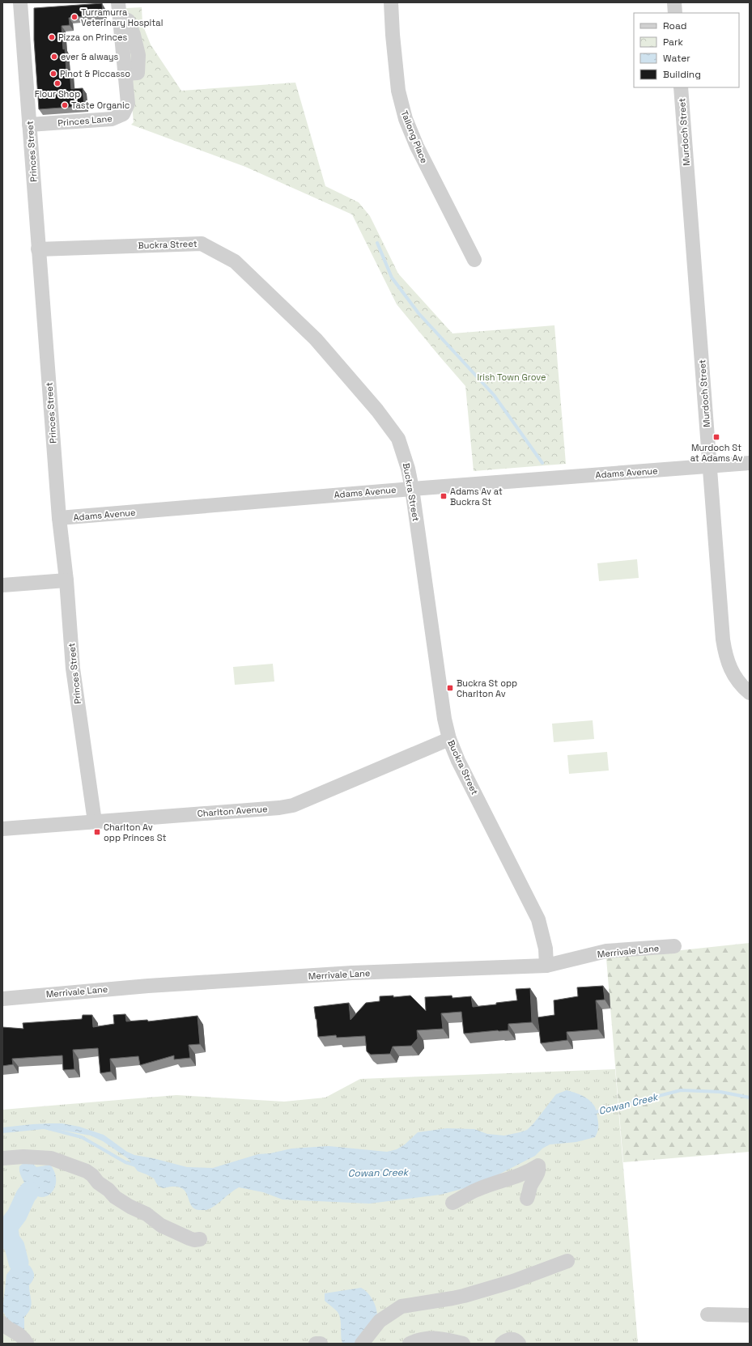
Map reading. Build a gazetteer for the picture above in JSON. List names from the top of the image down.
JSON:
{
  "streets": {
    "street": [
      "Princes Lane",
      "Murdoch Street",
      "Tallong Place",
      "Princes Street",
      "Buckra Street",
      "Adams Avenue",
      "Charlton Avenue",
      "Merrivale Lane"
    ]
  },
  "crossings": [
    ["Princes Lane", "Princes Street"],
    ["Murdoch Street", "Adams Avenue"],
    ["Princes Street", "Buckra Street"],
    ["Princes Street", "Adams Avenue"],
    ["Princes Street", "Charlton Avenue"],
    ["Buckra Street", "Adams Avenue"],
    ["Buckra Street", "Charlton Avenue"],
    ["Buckra Street", "Merrivale Lane"]
  ],
  "water": ["Cowan Creek"],
  "parks": ["Irish Town Grove"],
  "places": {
    "other": [
      "Turramurra Veterinary Hospital",
      "Pizza on Princes",
      "ever & always",
      "Pinot & Piccasso",
      "Flour Shop",
      "Taste Organic"
    ],
    "transit": [
      "Murdoch St at Adams Av",
      "Adams Av at Buckra St",
      "Buckra St opp Charlton Av",
      "Charlton Av opp Princes St"
    ]
  },
  "legend": [
    "Road",
    "Park",
    "Water",
    "Building"
  ]
}
